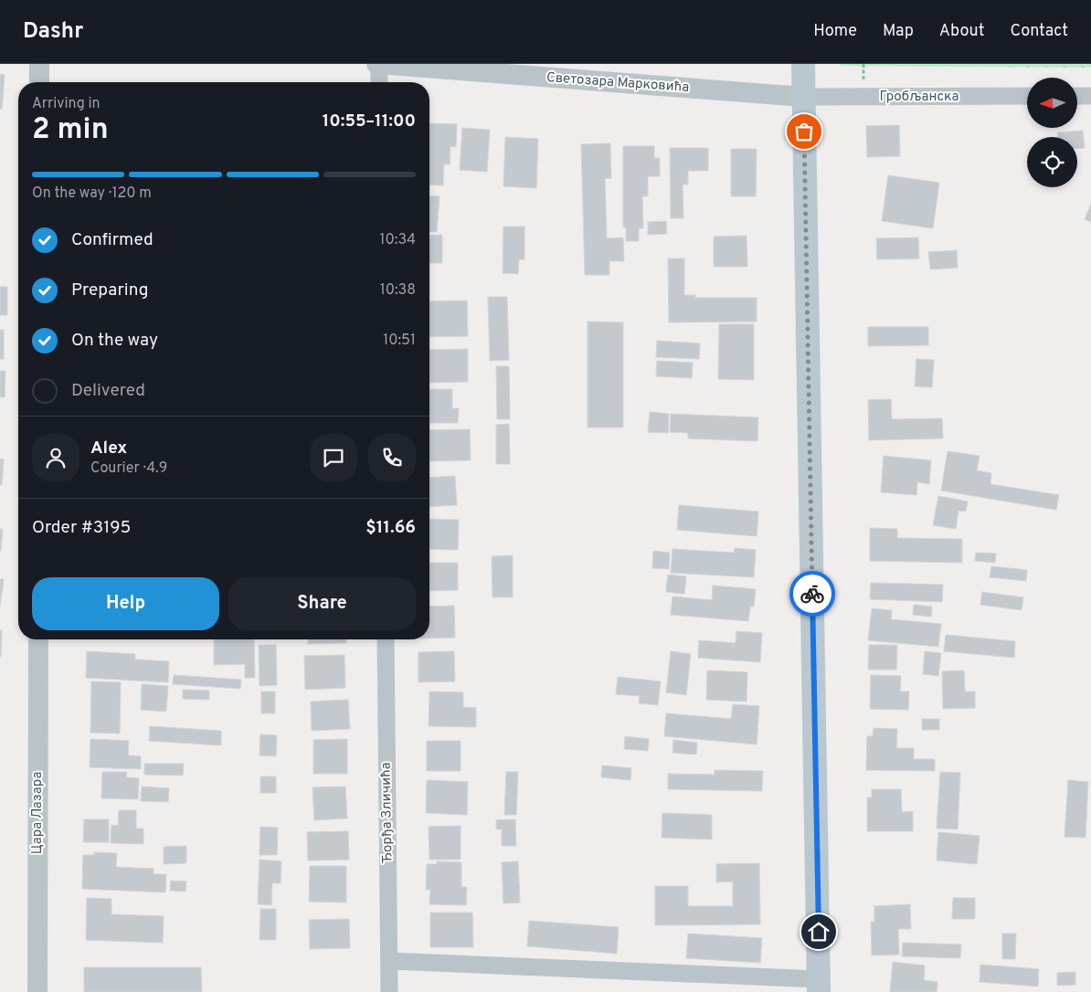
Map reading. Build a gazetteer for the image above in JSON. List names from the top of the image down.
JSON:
{
  "streets": {
    "street": [
      "Светозара Марковића",
      "Гробљанска",
      "Цара Лазара",
      "Ђорђа Зличића"
    ]
  },
  "crossings": [
    ["Светозара Марковића", "Гробљанска"]
  ],
  "north": "left",
  "page": {
    "header": "Dashr",
    "nav": [
      "Home",
      "Map",
      "About",
      "Contact"
    ],
    "heading": ["2 min", "Arriving in", "10:55–11:00"],
    "panel": [
      "Alex",
      "Courier · 4.9",
      "Order #3195",
      "$11.66"
    ],
    "bar": "On the way · 120 m",
    "list": [
      ["Confirmed", "10:34"],
      ["Preparing", "10:38"],
      ["On the way", "10:51"],
      "Delivered"
    ],
    "buttons": ["Help", "Share"]
  }
}
